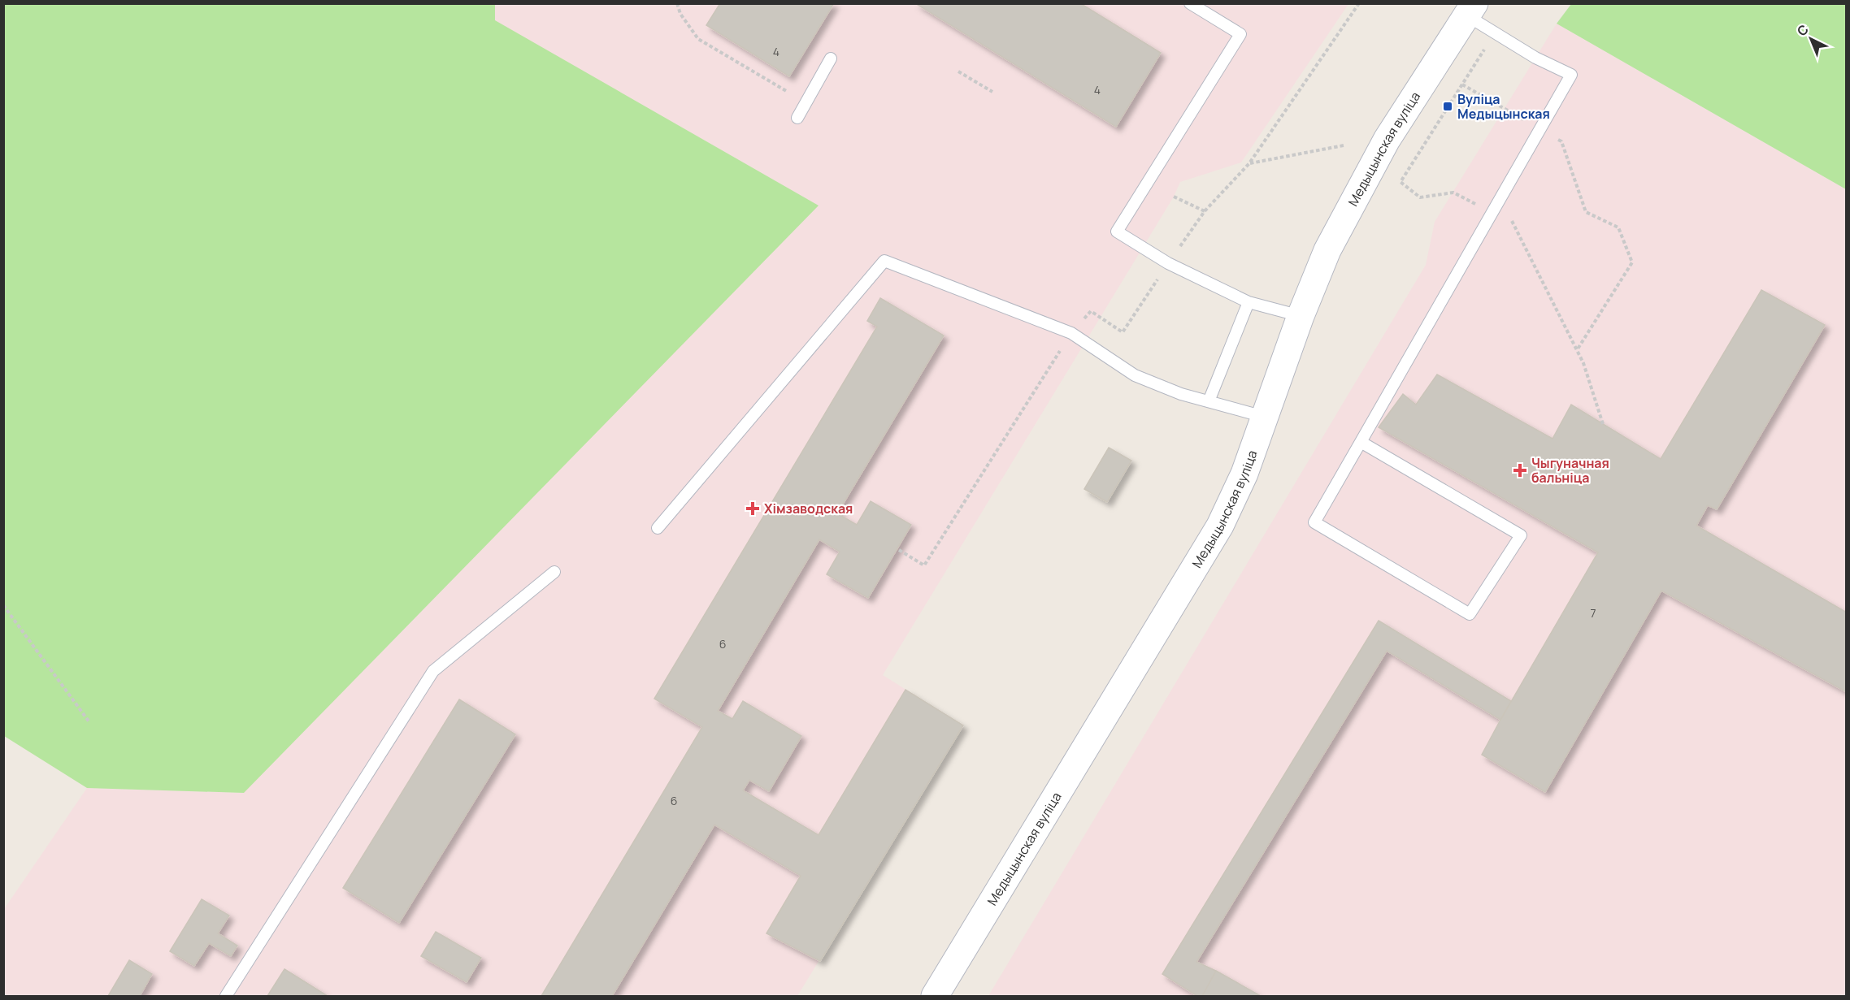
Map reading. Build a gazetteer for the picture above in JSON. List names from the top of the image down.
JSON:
{
  "streets": {
    "street": ["Медыцынская вуліца"]
  },
  "places": {
    "transit": ["Вуліца Медыцынская"],
    "health": ["Чыгуначная бальніца", "Хімзаводская"]
  },
  "house_numbers": [
    "4",
    "4",
    "7",
    "6",
    "6"
  ],
  "north": "top left"
}
